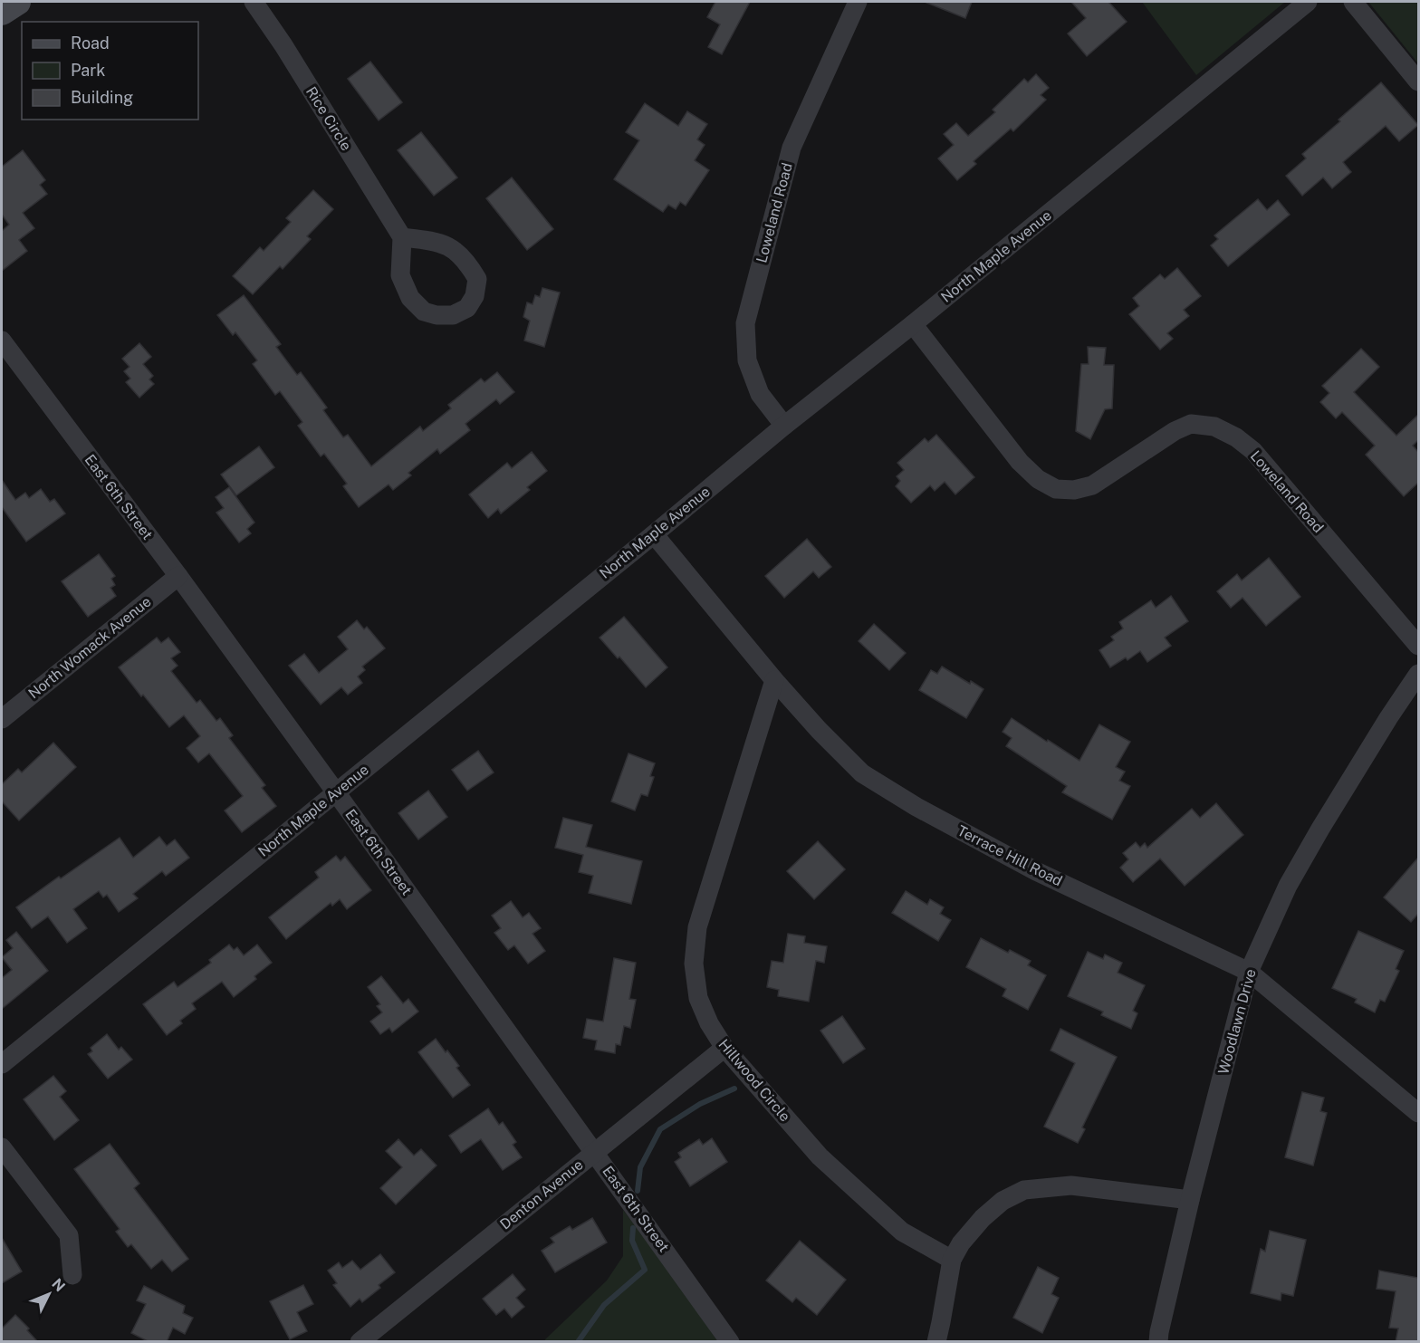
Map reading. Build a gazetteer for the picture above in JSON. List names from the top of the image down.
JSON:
{
  "streets": {
    "street": [
      "Rice Circle",
      "Loweland Road",
      "North Maple Avenue",
      "East 6th Street",
      "North Womack Avenue",
      "Terrace Hill Road",
      "Woodlawn Drive",
      "Hillwood Circle",
      "Denton Avenue"
    ]
  },
  "crossings": [
    ["Loweland Road", "North Maple Avenue"],
    ["North Maple Avenue", "East 6th Street"],
    ["North Maple Avenue", "Terrace Hill Road"],
    ["East 6th Street", "North Womack Avenue"],
    ["East 6th Street", "Denton Avenue"],
    ["Terrace Hill Road", "Woodlawn Drive"],
    ["Terrace Hill Road", "Hillwood Circle"],
    ["Hillwood Circle", "Denton Avenue"]
  ],
  "legend": ["Road", "Park", "Building"],
  "north": "top right"
}
